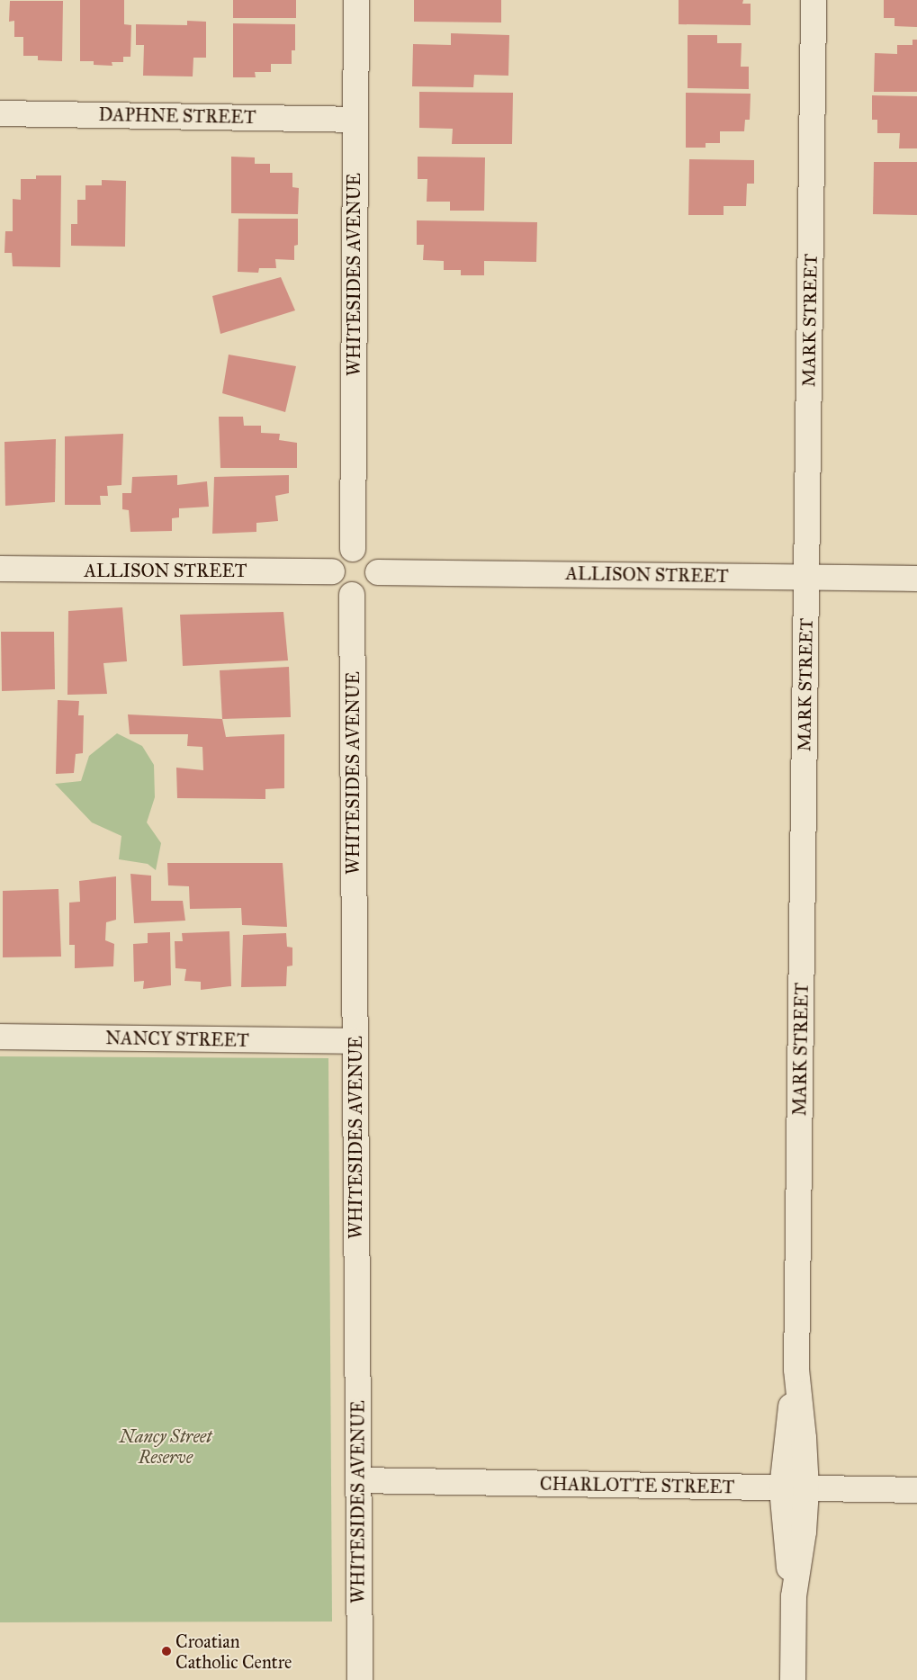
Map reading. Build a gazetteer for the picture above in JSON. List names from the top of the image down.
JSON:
{
  "streets": {
    "street": [
      "DAPHNE STREET",
      "WHITESIDES AVENUE",
      "MARK STREET",
      "ALLISON STREET",
      "NANCY STREET",
      "CHARLOTTE STREET"
    ]
  },
  "crossings": [
    ["DAPHNE STREET", "WHITESIDES AVENUE"],
    ["WHITESIDES AVENUE", "ALLISON STREET"],
    ["WHITESIDES AVENUE", "NANCY STREET"],
    ["WHITESIDES AVENUE", "CHARLOTTE STREET"],
    ["MARK STREET", "ALLISON STREET"],
    ["MARK STREET", "CHARLOTTE STREET"]
  ],
  "parks": ["Nancy Street Reserve"],
  "places": ["Croatian Catholic Centre"]
}
